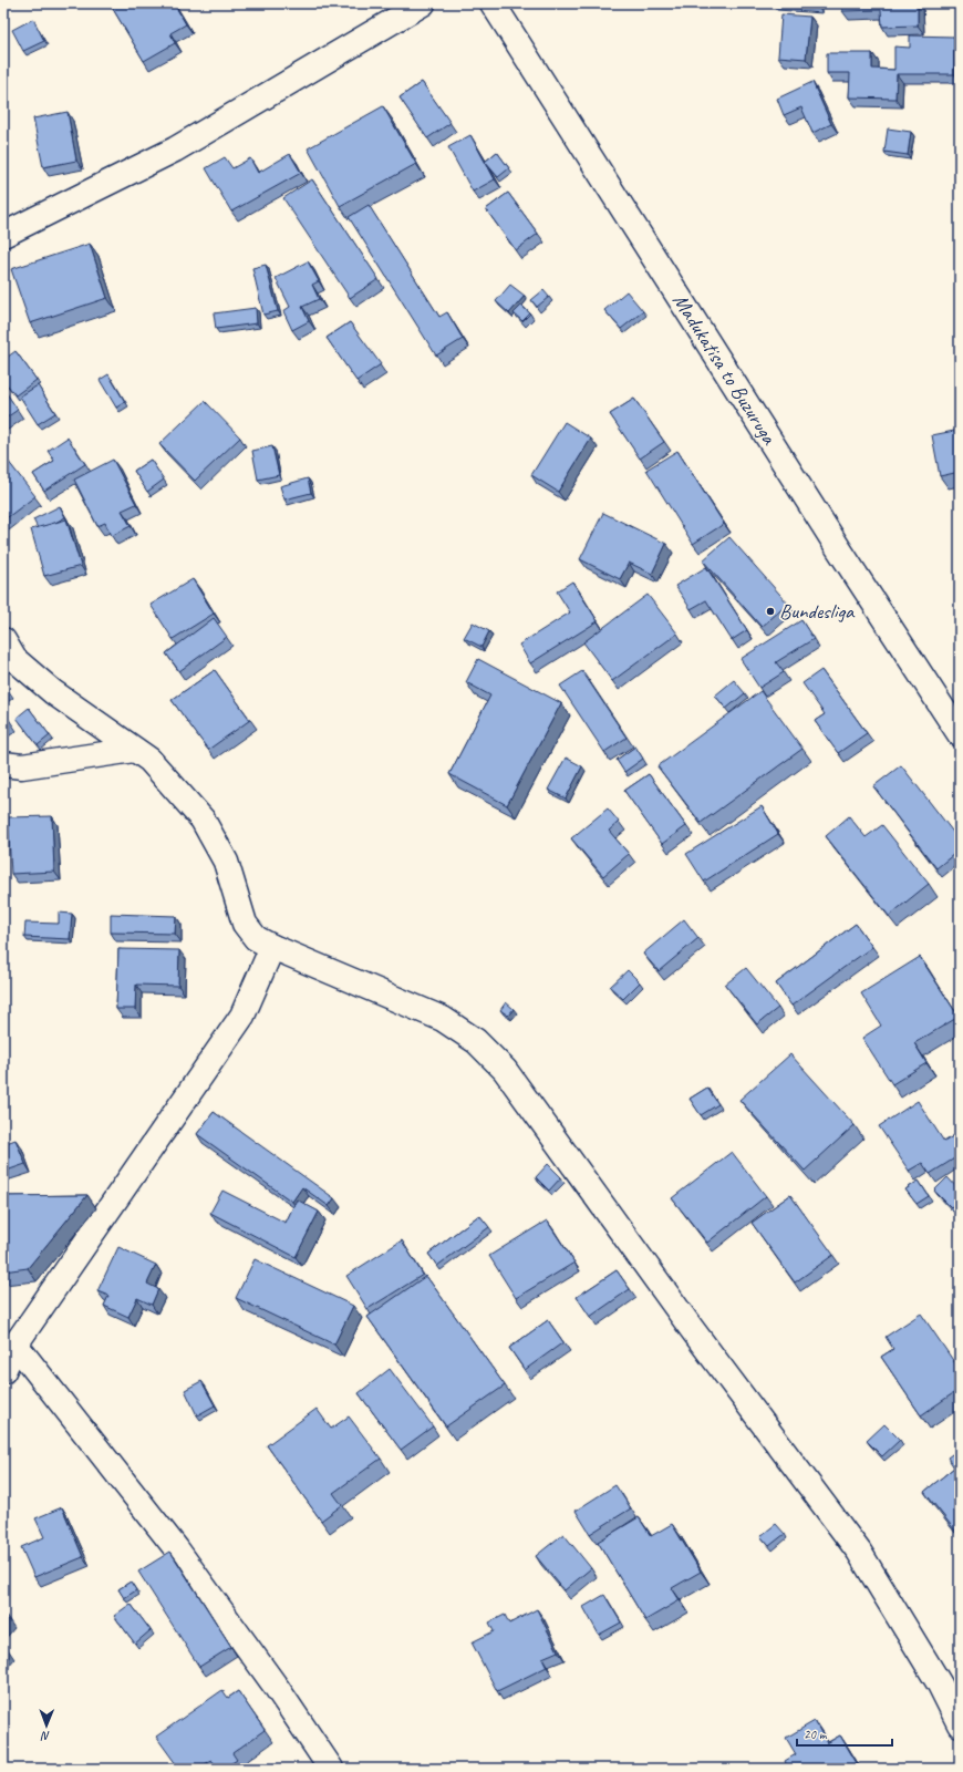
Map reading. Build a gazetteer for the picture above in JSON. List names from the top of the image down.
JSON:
{
  "streets": {
    "street": ["Madukatisa to Buzuruga"]
  },
  "places": ["Bundesliga"],
  "scale_bar": "20 m",
  "north": "bottom"
}
